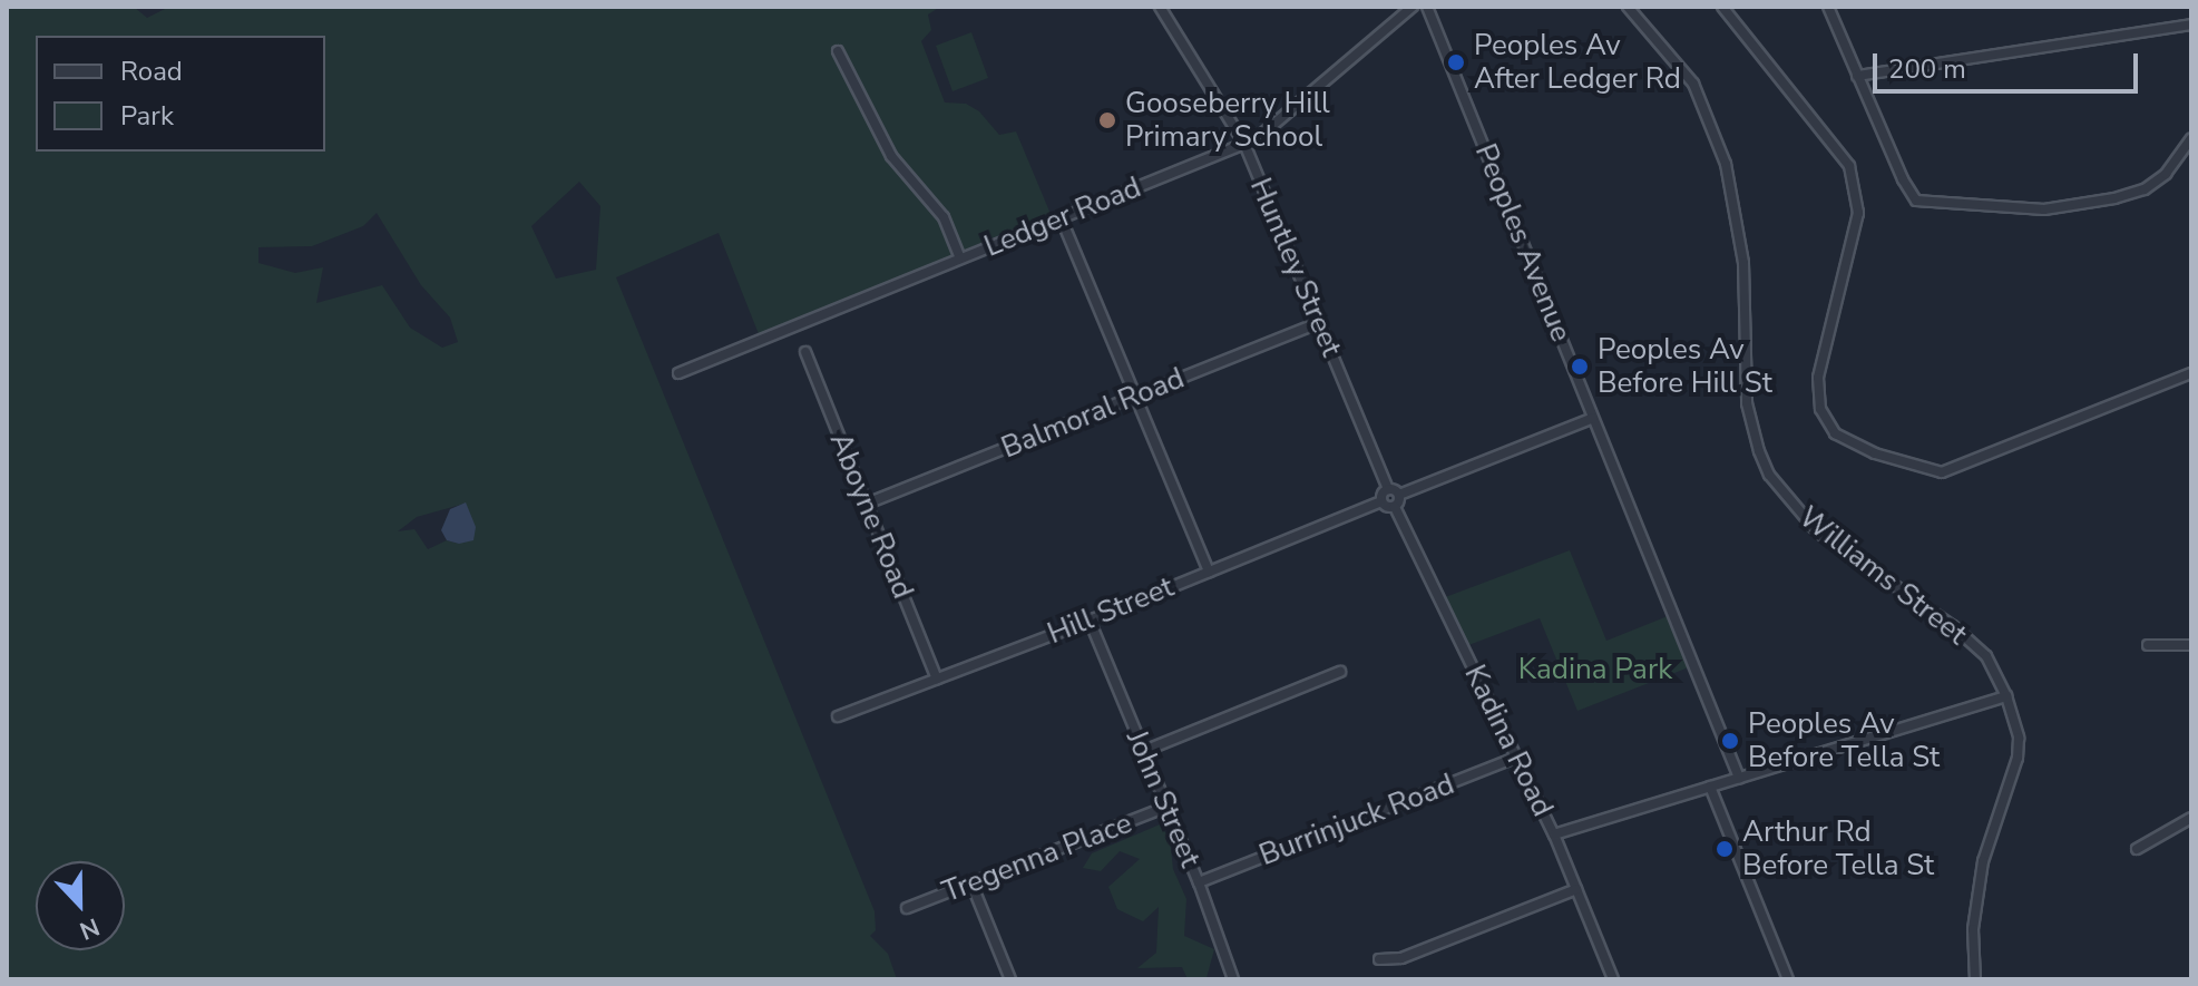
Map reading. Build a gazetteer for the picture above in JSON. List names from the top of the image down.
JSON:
{
  "streets": {
    "street": [
      "Ledger Road",
      "Peoples Avenue",
      "Huntley Street",
      "Balmoral Road",
      "Aboyne Road",
      "Williams Street",
      "Hill Street",
      "Kadina Road",
      "John Street",
      "Burrinjuck Road",
      "Tregenna Place"
    ]
  },
  "crossings": [
    ["Ledger Road", "Huntley Street"],
    ["Huntley Street", "Balmoral Road"],
    ["Balmoral Road", "Aboyne Road"],
    ["Aboyne Road", "Hill Street"],
    ["Hill Street", "John Street"],
    ["Kadina Road", "Burrinjuck Road"],
    ["John Street", "Burrinjuck Road"],
    ["John Street", "Tregenna Place"]
  ],
  "parks": ["Kadina Park"],
  "places": [
    "Peoples Av After Ledger Rd",
    "Gooseberry Hill Primary School",
    "Peoples Av Before Hill St",
    "Peoples Av Before Tella St",
    "Arthur Rd Before Tella St"
  ],
  "legend": ["Road", "Park"],
  "scale_bar": "200 m",
  "north": "bottom"
}
